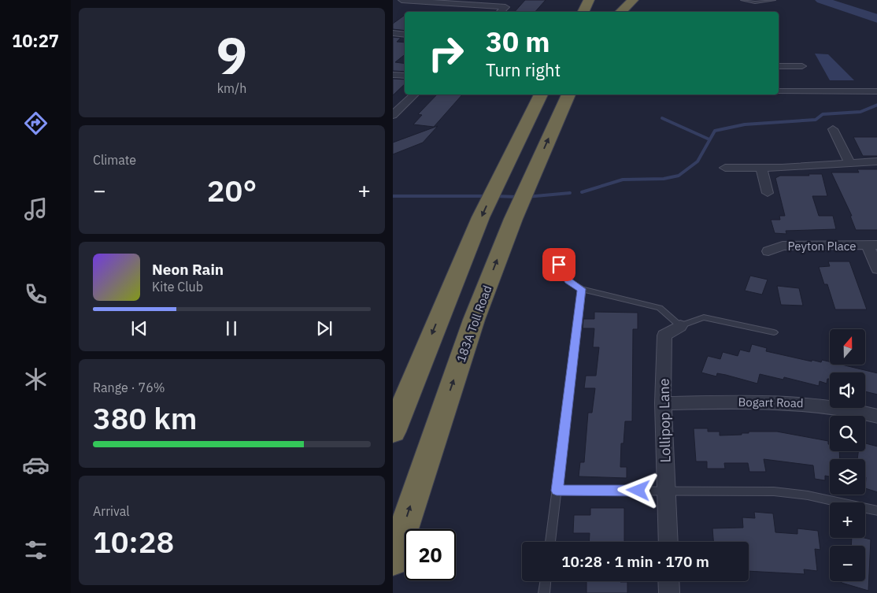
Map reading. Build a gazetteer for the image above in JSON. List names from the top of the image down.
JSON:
{
  "streets": {
    "highway": ["183A Toll Road"],
    "street": ["Peyton Place", "Bogart Road", "Lollipop Lane"]
  },
  "crossings": [
    ["Bogart Road", "Lollipop Lane"]
  ],
  "north": "top",
  "page": {
    "tabs": "10:27",
    "tile": [
      ["9", "km/h"],
      "Climate",
      ["Range · 76%", "380 km"],
      ["Arrival", "10:28"]
    ],
    "turn": ["30 m", "Turn right"],
    "heat": ["−", "20°", "+"],
    "song": ["Neon Rain", "Kite Club"],
    "map_buttons": ["+", "−"],
    "limit": "20",
    "trip": "10:28 · 1 min · 170 m"
  }
}
